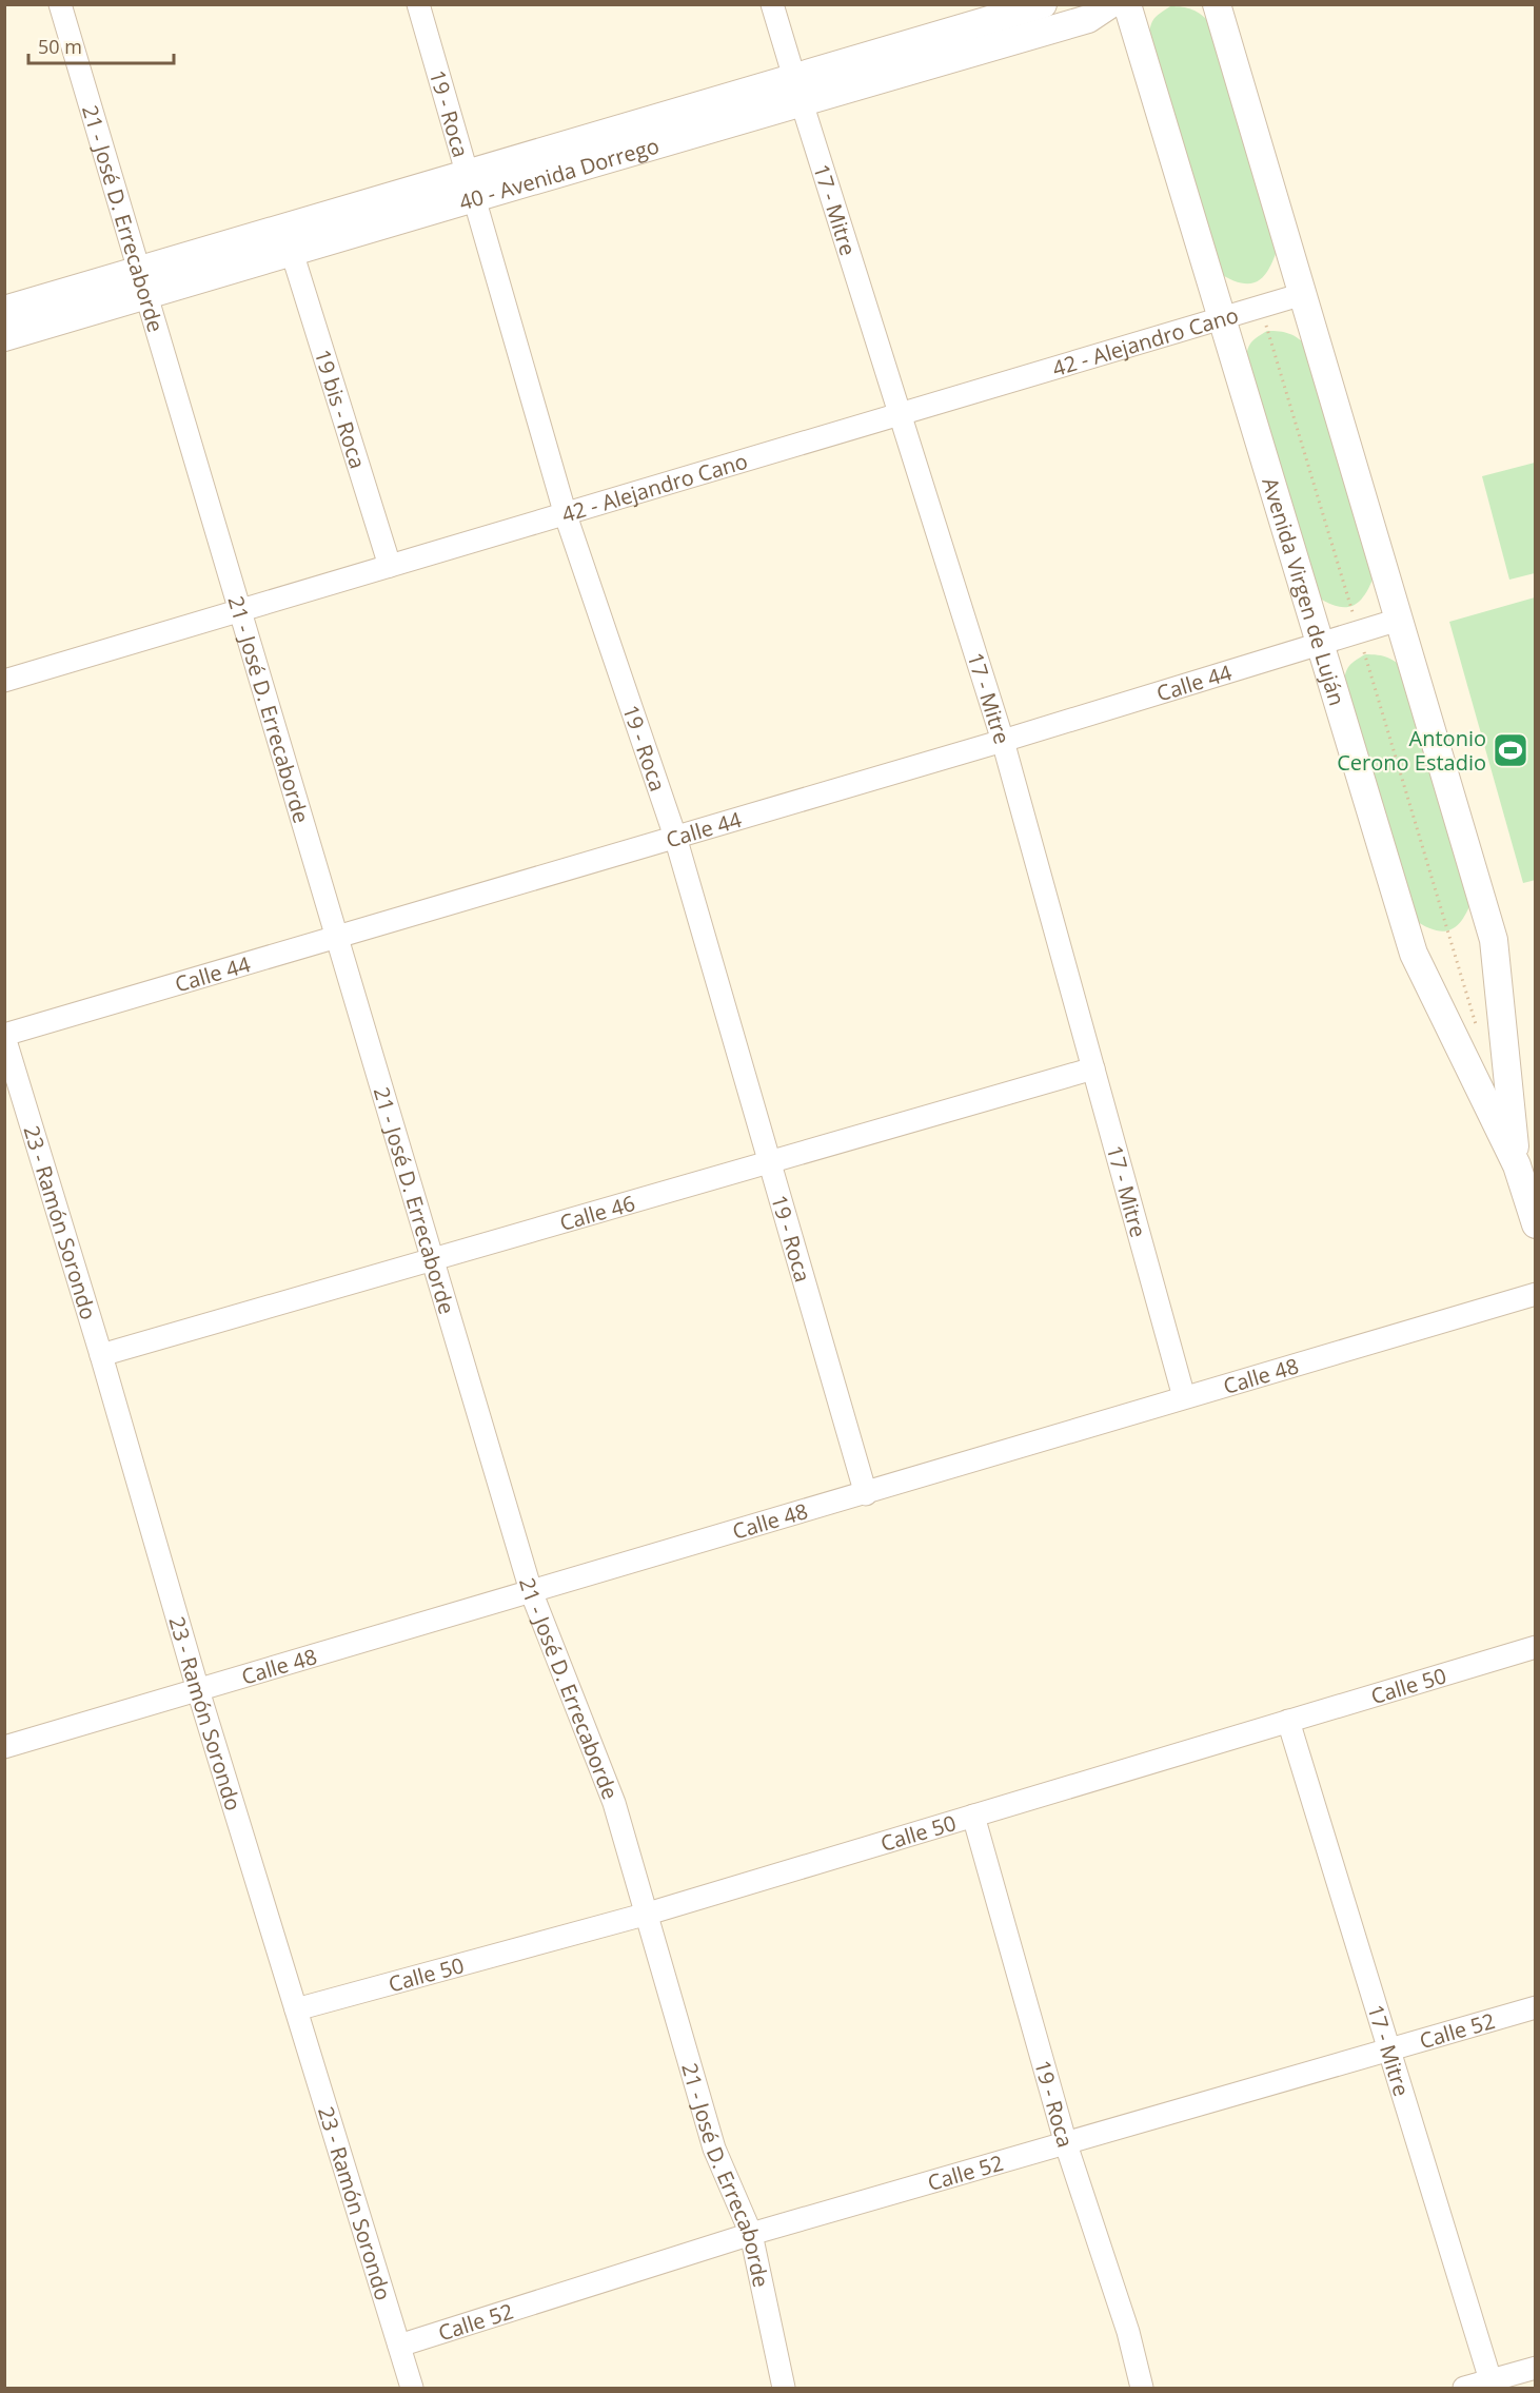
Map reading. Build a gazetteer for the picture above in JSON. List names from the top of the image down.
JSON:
{
  "streets": {
    "street": [
      "19 - Roca",
      "40 - Avenida Dorrego",
      "17 - Mitre",
      "21 - José D. Errecaborde",
      "42 - Alejandro Cano",
      "19 bis - Roca",
      "Avenida Virgen de Luján",
      "Calle 44",
      "Calle 46",
      "23 - Ramón Sorondo",
      "Calle 48",
      "Calle 50",
      "Calle 52"
    ]
  },
  "crossings": [
    ["19 - Roca", "40 - Avenida Dorrego"],
    ["19 - Roca", "42 - Alejandro Cano"],
    ["19 - Roca", "Calle 44"],
    ["19 - Roca", "Calle 46"],
    ["19 - Roca", "Calle 48"],
    ["19 - Roca", "Calle 50"],
    ["19 - Roca", "Calle 52"],
    ["40 - Avenida Dorrego", "17 - Mitre"],
    ["40 - Avenida Dorrego", "21 - José D. Errecaborde"],
    ["40 - Avenida Dorrego", "19 bis - Roca"],
    ["17 - Mitre", "42 - Alejandro Cano"],
    ["17 - Mitre", "Calle 44"],
    ["17 - Mitre", "Calle 46"],
    ["17 - Mitre", "Calle 48"],
    ["17 - Mitre", "Calle 50"],
    ["17 - Mitre", "Calle 52"],
    ["21 - José D. Errecaborde", "42 - Alejandro Cano"],
    ["21 - José D. Errecaborde", "Calle 44"],
    ["21 - José D. Errecaborde", "Calle 46"],
    ["21 - José D. Errecaborde", "Calle 48"],
    ["21 - José D. Errecaborde", "Calle 50"],
    ["21 - José D. Errecaborde", "Calle 52"],
    ["42 - Alejandro Cano", "19 bis - Roca"],
    ["42 - Alejandro Cano", "Avenida Virgen de Luján"],
    ["Avenida Virgen de Luján", "Calle 44"],
    ["Calle 44", "23 - Ramón Sorondo"],
    ["Calle 46", "23 - Ramón Sorondo"],
    ["23 - Ramón Sorondo", "Calle 48"],
    ["23 - Ramón Sorondo", "Calle 50"],
    ["23 - Ramón Sorondo", "Calle 52"]
  ],
  "places": {
    "sports": ["Antonio Cerono Estadio"]
  },
  "scale_bar": "50 m"
}
